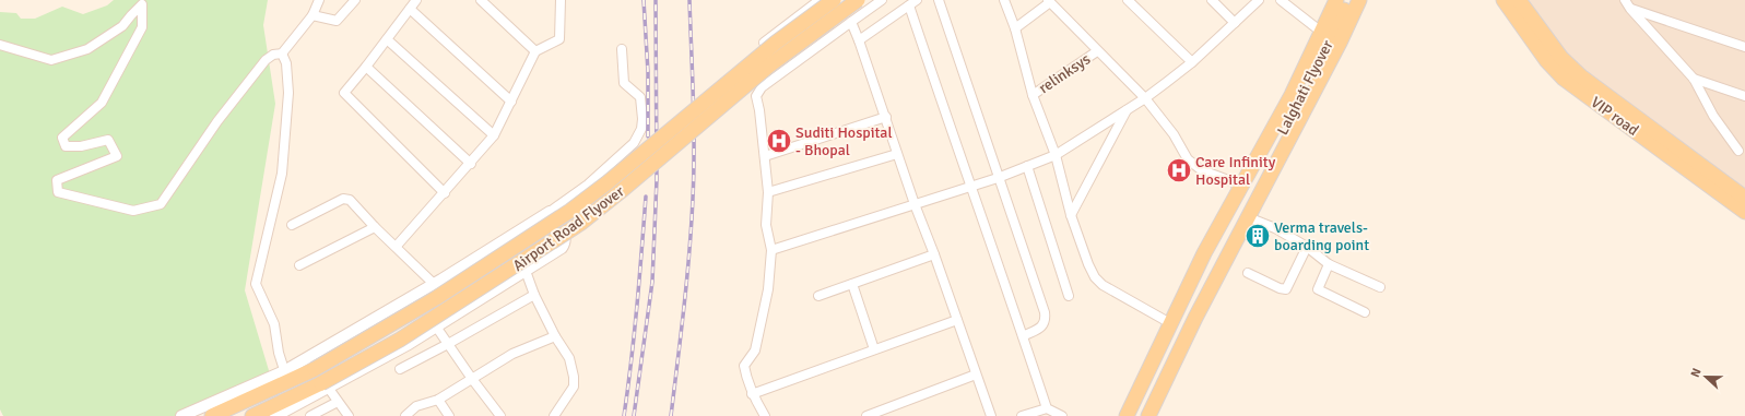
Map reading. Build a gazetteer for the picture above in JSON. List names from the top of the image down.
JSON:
{
  "streets": {
    "main road": ["Lalghati Flyover", "VIP road", "Airport Road Flyover"],
    "street": ["relinksys"]
  },
  "places": {
    "hospital": ["Suditi Hospital - Bhopal", "Care Infinity Hospital"],
    "building": ["Verma travels- boarding point"]
  },
  "north": "left"
}
